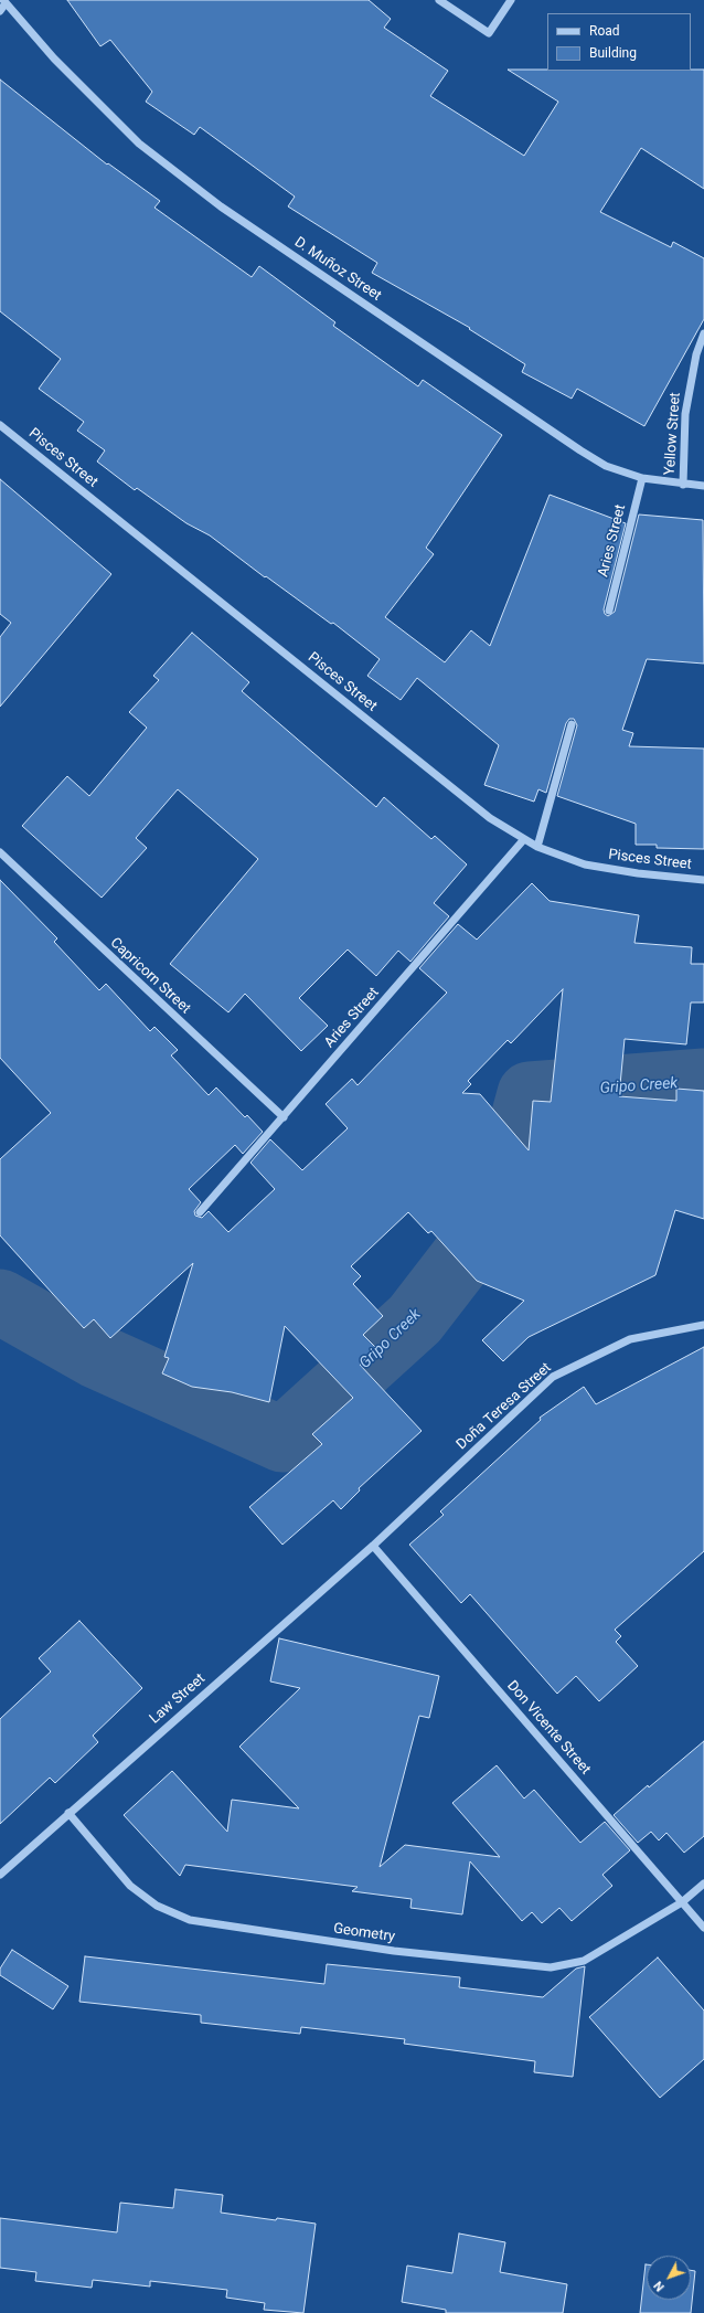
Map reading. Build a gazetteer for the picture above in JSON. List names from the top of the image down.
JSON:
{
  "streets": {
    "street": [
      "D. Muñoz Street",
      "Yellow Street",
      "Pisces Street",
      "Aries Street",
      "Capricorn Street",
      "Doña Teresa Street",
      "Law Street",
      "Don Vicente Street",
      "Geometry"
    ]
  },
  "crossings": [
    ["D. Muñoz Street", "Yellow Street"],
    ["D. Muñoz Street", "Aries Street"],
    ["Pisces Street", "Aries Street"],
    ["Aries Street", "Capricorn Street"],
    ["Doña Teresa Street", "Law Street"],
    ["Doña Teresa Street", "Don Vicente Street"],
    ["Law Street", "Don Vicente Street"],
    ["Law Street", "Geometry"],
    ["Don Vicente Street", "Geometry"]
  ],
  "water": ["Gripo Creek"],
  "legend": ["Road", "Building"],
  "north": "bottom left"
}
